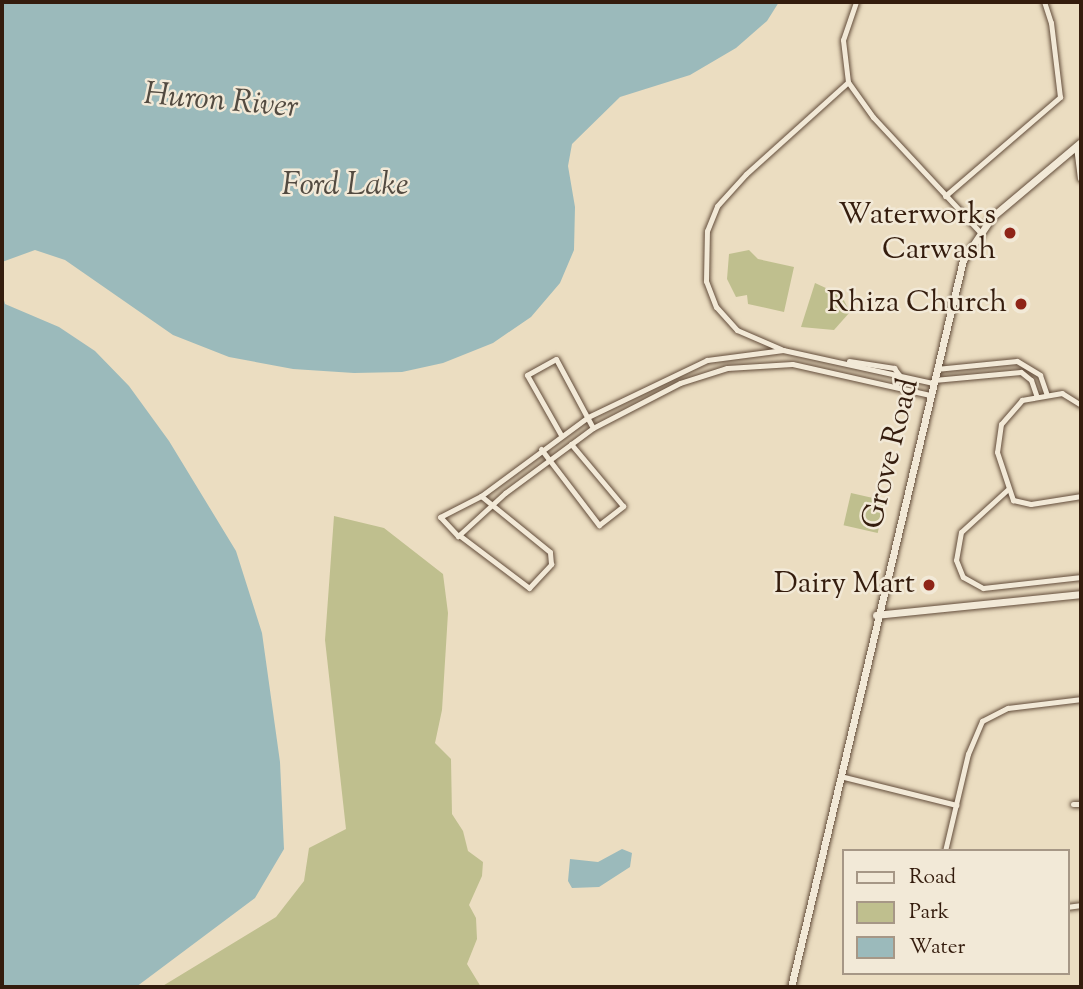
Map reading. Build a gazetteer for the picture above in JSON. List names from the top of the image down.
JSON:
{
  "streets": {
    "main road": ["Grove Road"]
  },
  "water": ["Huron River", "Ford Lake"],
  "places": ["Waterworks Carwash", "Rhiza Church", "Dairy Mart"],
  "legend": ["Road", "Park", "Water"]
}
